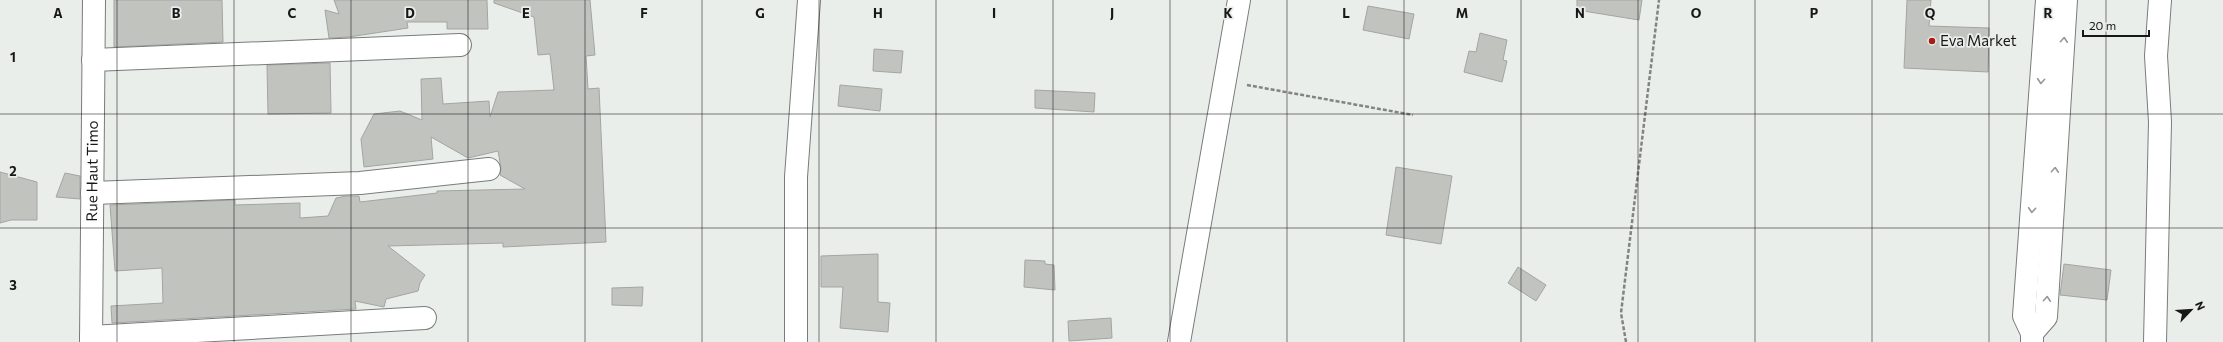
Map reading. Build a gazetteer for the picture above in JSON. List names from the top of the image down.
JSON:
{
  "streets": {
    "street": ["Rue Haut Timo"]
  },
  "places": ["Eva Market"],
  "scale_bar": "20 m",
  "north": "top right",
  "grid": {
    "columns": [
      "A",
      "B",
      "C",
      "D",
      "E",
      "F",
      "G",
      "H",
      "I",
      "J",
      "K",
      "L",
      "M",
      "N",
      "O",
      "P",
      "Q",
      "R"
    ],
    "rows": ["1", "2", "3"]
  }
}
